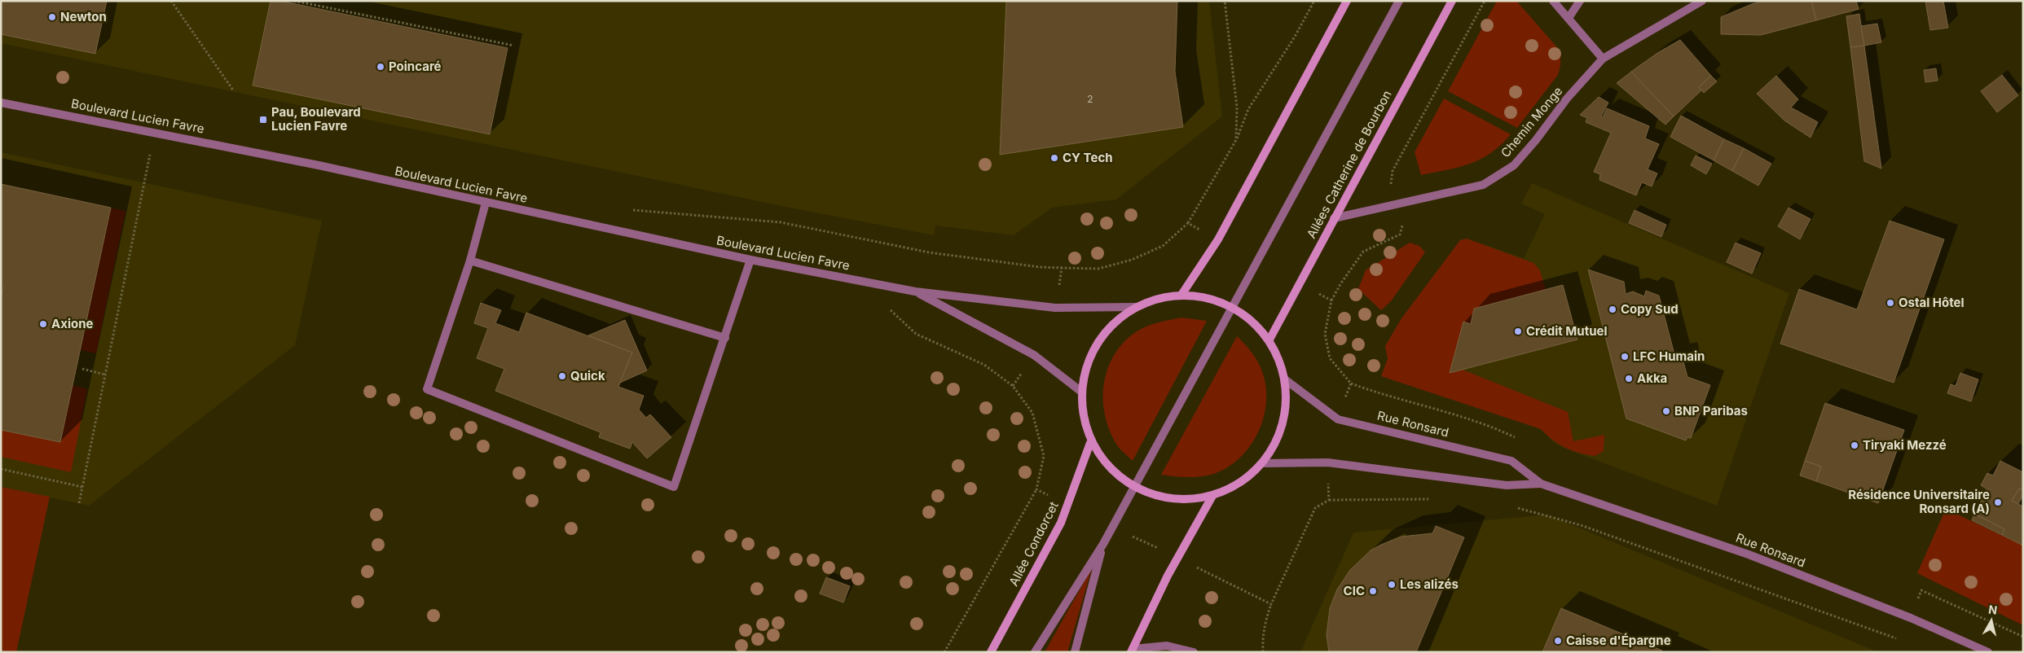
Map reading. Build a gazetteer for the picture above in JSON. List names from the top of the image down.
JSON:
{
  "streets": {
    "main road": ["Allées Catherine de Bourbon", "Allée Condorcet"],
    "street": ["Boulevard Lucien Favre", "Chemin Monge", "Rue Ronsard"]
  },
  "crossings": [
    ["Chemin Monge", "Allées Catherine de Bourbon"]
  ],
  "places": {
    "other": [
      "Newton",
      "Poincaré",
      "CY Tech",
      "Ostal Hôtel",
      "Copy Sud",
      "Axione",
      "Crédit Mutuel",
      "LFC Humain",
      "Quick",
      "Akka",
      "BNP Paribas",
      "Tiryaki Mezzé",
      "Résidence Universitaire Ronsard (A)",
      "Les alizés",
      "CIC",
      "Caisse d'Épargne"
    ],
    "transit": ["Pau, Boulevard Lucien Favre"]
  },
  "house_numbers": ["2"],
  "north": "top"
}
